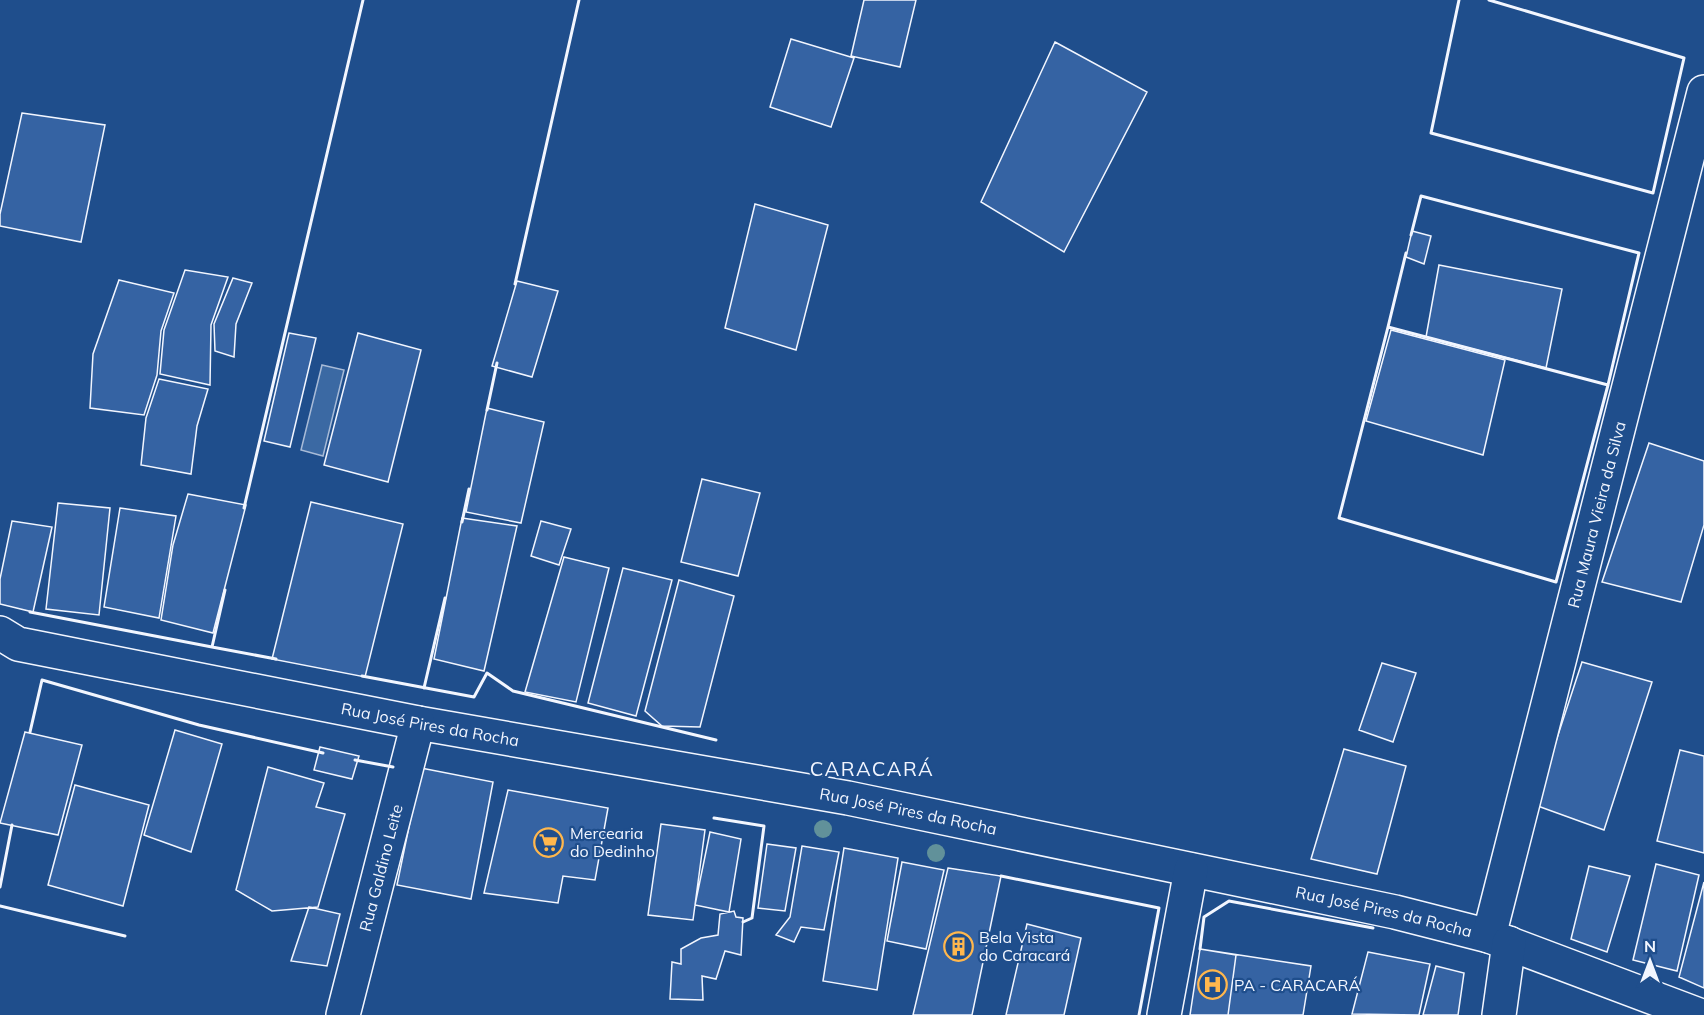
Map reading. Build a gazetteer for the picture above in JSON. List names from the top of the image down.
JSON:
{
  "streets": {
    "street": ["Rua Maura Vieira da Silva", "Rua José Pires da Rocha", "Rua Galdino Leite"]
  },
  "crossings": [
    ["Rua Maura Vieira da Silva", "Rua José Pires da Rocha"],
    ["Rua José Pires da Rocha", "Rua Galdino Leite"]
  ],
  "districts": ["CARACARÁ"],
  "places": {
    "supermarket": ["Mercearia do Dedinho"],
    "building": ["Bela Vista do Caracará"],
    "hospital": ["PA - CARACARÁ"]
  },
  "north": "top"
}
